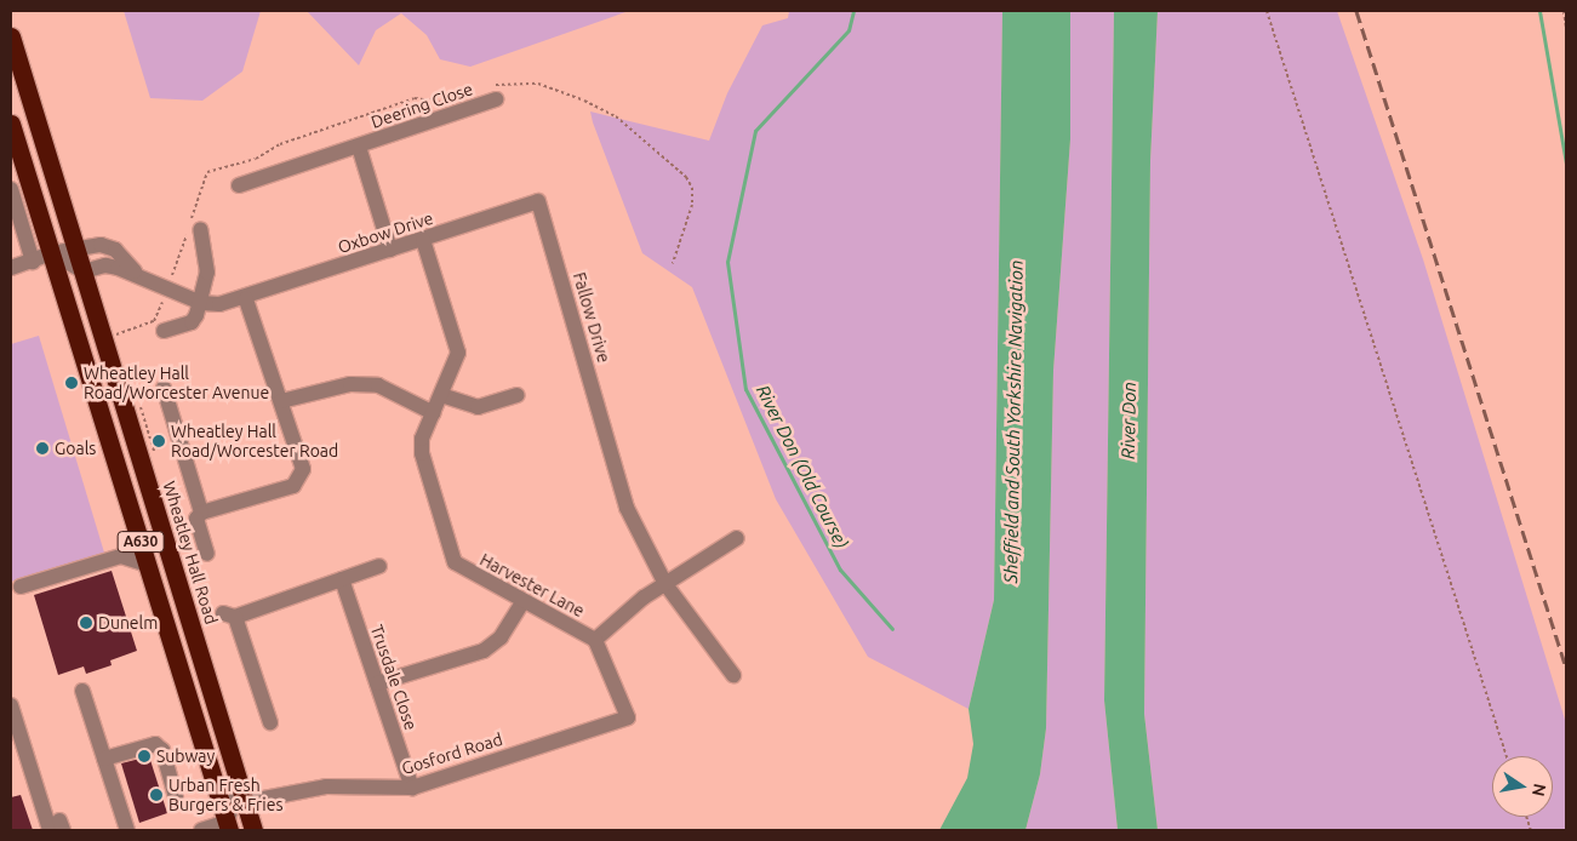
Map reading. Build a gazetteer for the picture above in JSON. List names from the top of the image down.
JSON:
{
  "streets": {
    "highway": ["A630", "Wheatley Hall Road"],
    "street": [
      "Deering Close",
      "Oxbow Drive",
      "Fallow Drive",
      "Harvester Lane",
      "Trusdale Close",
      "Gosford Road"
    ]
  },
  "crossings": [
    ["Deering Close", "Oxbow Drive"],
    ["Oxbow Drive", "Fallow Drive"],
    ["Oxbow Drive", "Harvester Lane"],
    ["Wheatley Hall Road", "Gosford Road"],
    ["Harvester Lane", "Gosford Road"],
    ["Trusdale Close", "Gosford Road"]
  ],
  "water": ["River Don", "Sheffield and South Yorkshire Navigation", "River Don (Old Course)"],
  "places": [
    "Wheatley Hall Road/Worcester Avenue",
    "Wheatley Hall Road/Worcester Road",
    "Goals",
    "Dunelm",
    "Subway",
    "Urban Fresh Burgers & Fries"
  ],
  "north": "right"
}
